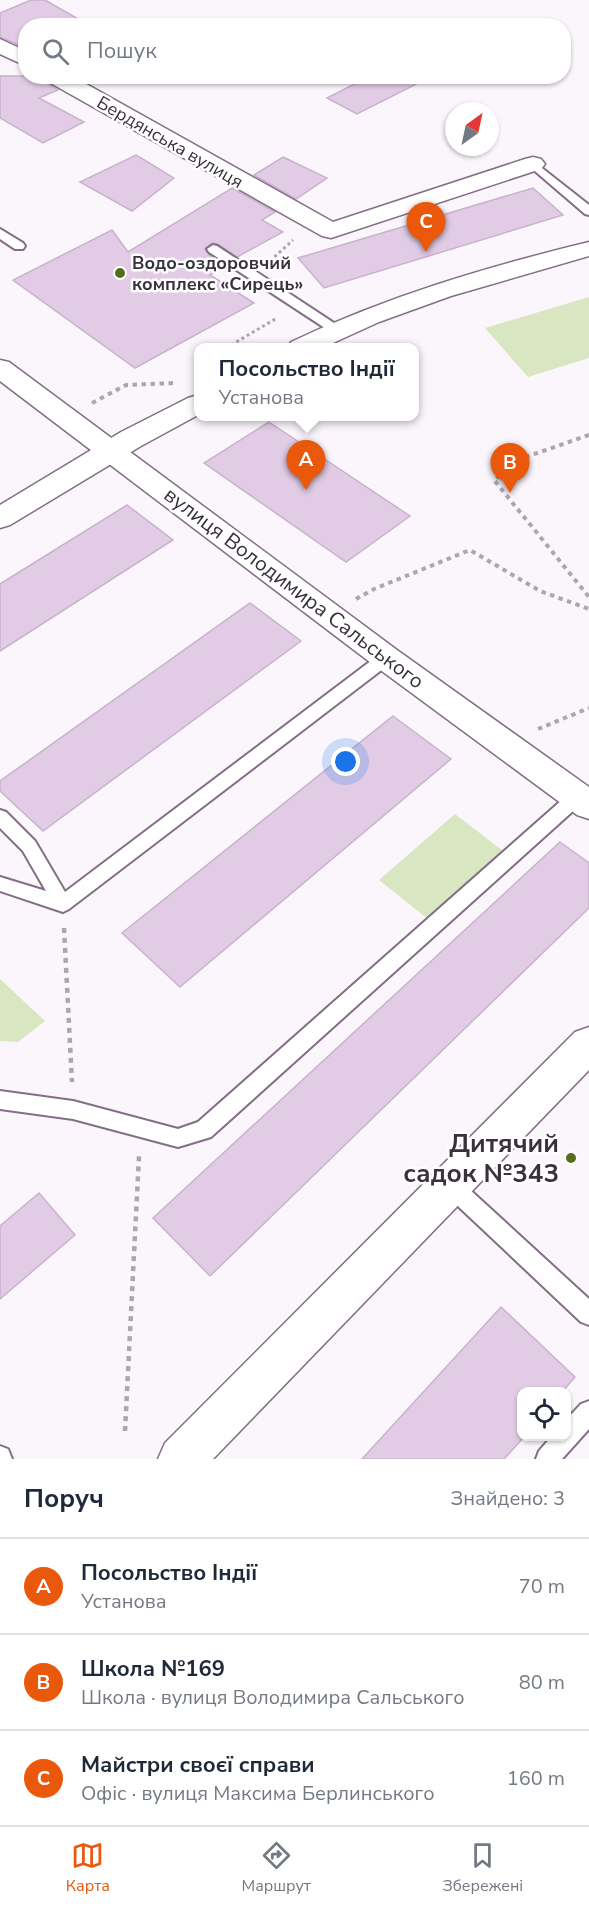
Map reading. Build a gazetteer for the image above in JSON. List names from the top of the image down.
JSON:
{
  "streets": {
    "street": ["Бердянська вулиця", "вулиця Володимира Сальського"]
  },
  "places": ["Водо-оздоровчий комплекс «Сирець»", "Дитячий садок №343"],
  "north": "top right",
  "page": {
    "search": "Пошук",
    "pins": ["C", "A", "B"],
    "popup": ["Посольство Індії", "Установа"],
    "heading": ["Поруч", "Знайдено: 3"],
    "list": [
      {
        "mark": "A",
        "name": "Посольство Індії",
        "note": "Установа",
        "value": "70 m"
      },
      {
        "mark": "B",
        "name": "Школа №169",
        "note": "Школа · вулиця Володимира Сальського",
        "value": "80 m"
      },
      {
        "mark": "C",
        "name": "Майстри своєї справи",
        "note": "Офіс · вулиця Максима Берлинського",
        "value": "160 m"
      }
    ],
    "nav": ["Карта", "Маршрут", "Збережені"]
  }
}
